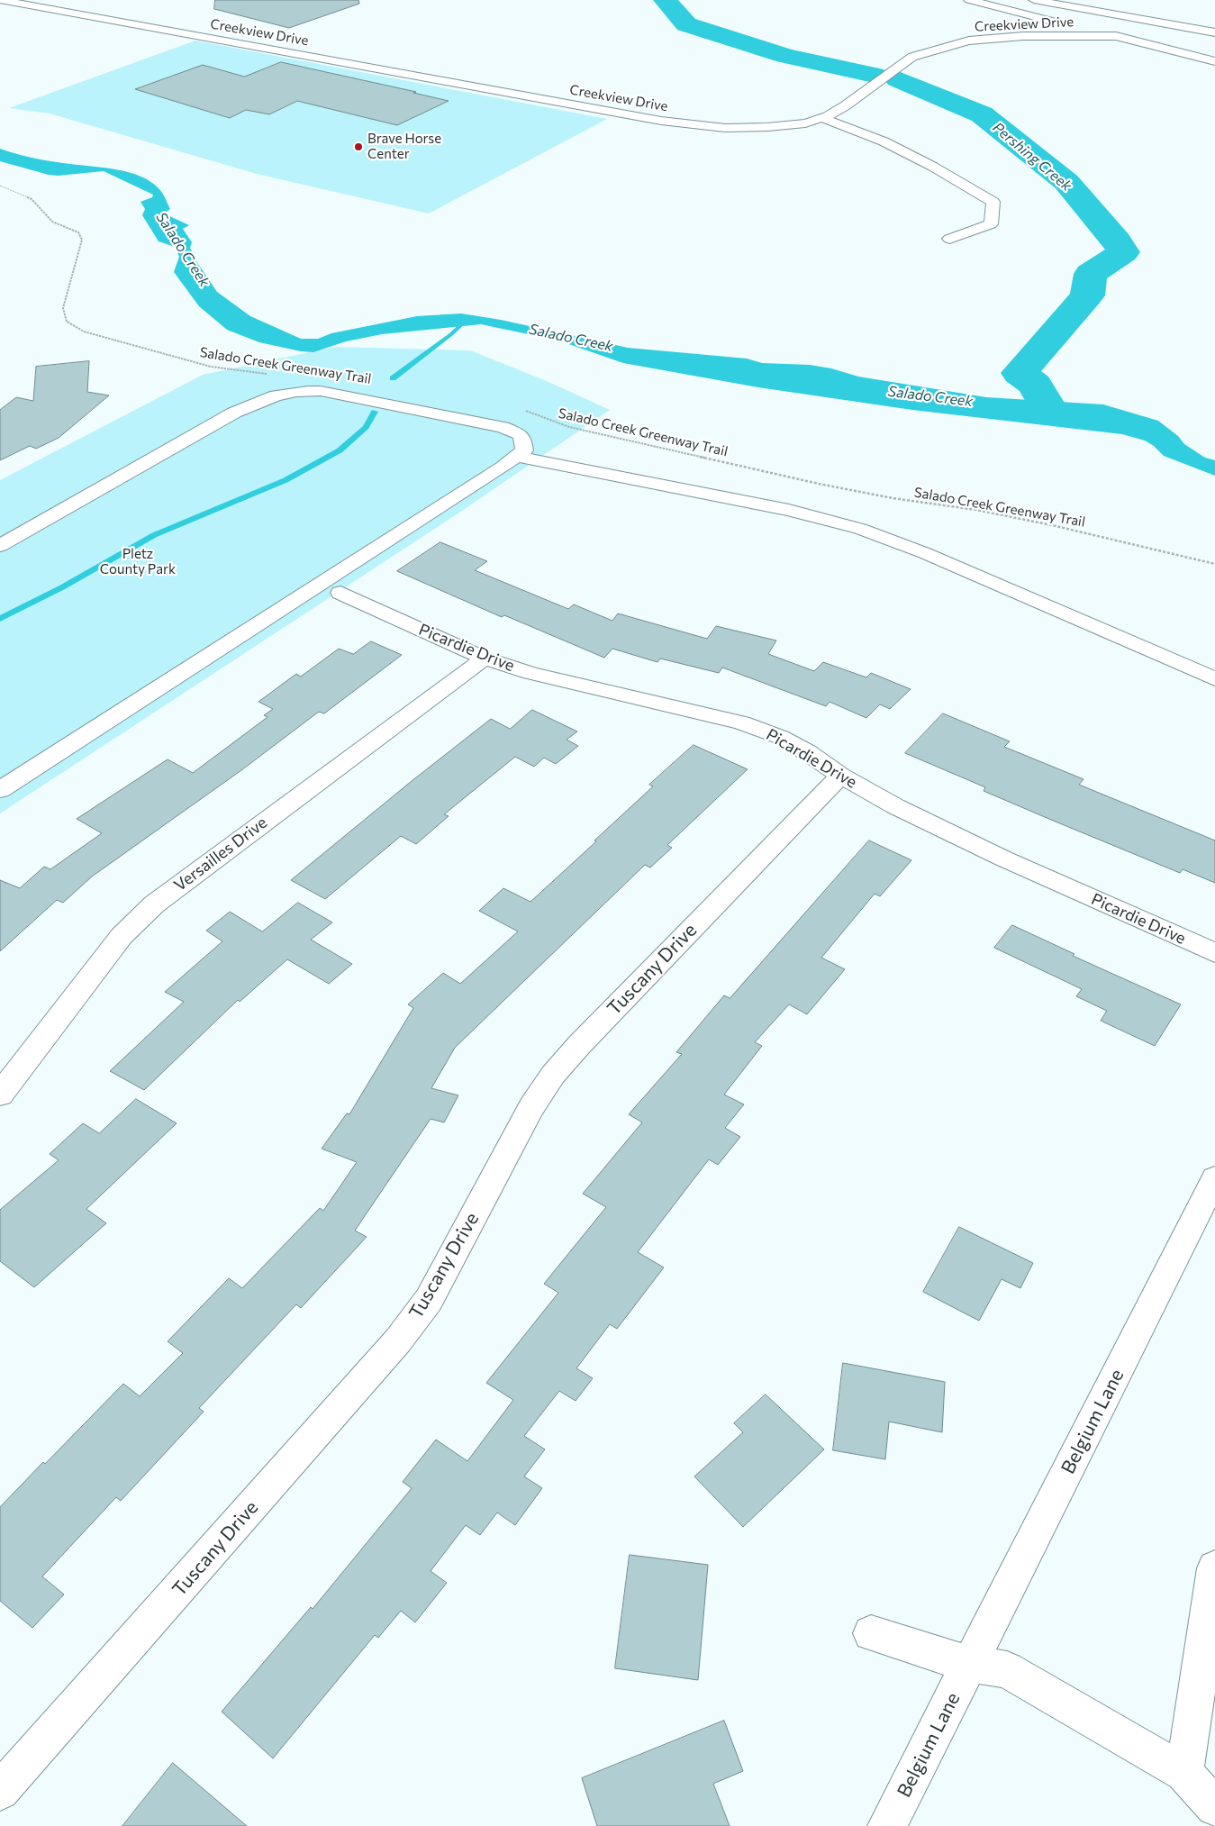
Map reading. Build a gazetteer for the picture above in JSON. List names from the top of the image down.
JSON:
{
  "streets": {
    "street": [
      "Creekview Drive",
      "Picardie Drive",
      "Versailles Drive",
      "Tuscany Drive",
      "Belgium Lane"
    ],
    "path": ["Salado Creek Greenway Trail"]
  },
  "crossings": [
    ["Picardie Drive", "Versailles Drive"],
    ["Picardie Drive", "Tuscany Drive"]
  ],
  "water": ["Pershing Creek", "Salado Creek"],
  "parks": ["Pletz County Park"],
  "places": ["Brave Horse Center"]
}
